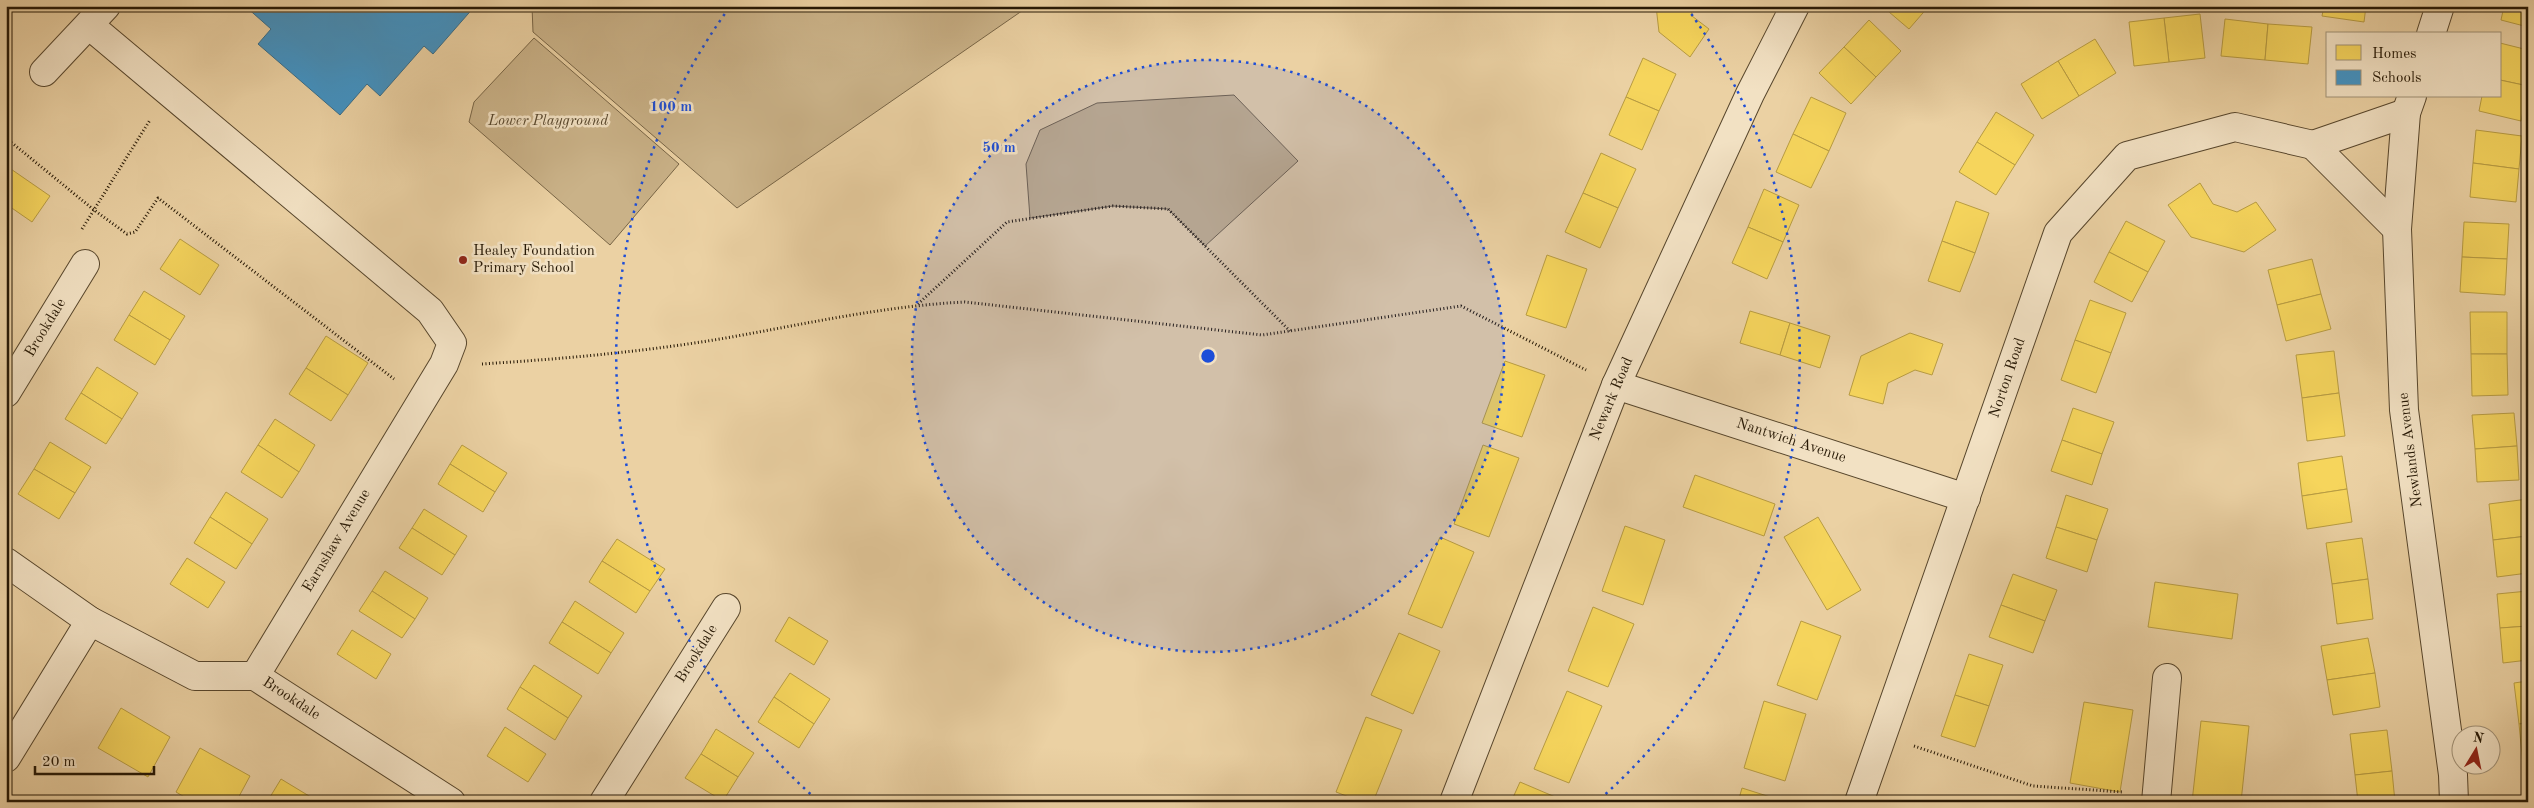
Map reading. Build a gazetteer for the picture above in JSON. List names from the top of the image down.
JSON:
{
  "streets": {
    "street": [
      "Brookdale",
      "Norton Road",
      "Newark Road",
      "Nantwich Avenue",
      "Newlands Avenue",
      "Earnshaw Avenue"
    ]
  },
  "crossings": [
    ["Brookdale", "Earnshaw Avenue"],
    ["Norton Road", "Nantwich Avenue"],
    ["Newark Road", "Nantwich Avenue"]
  ],
  "parks": ["Lower Playground"],
  "places": ["Healey Foundation Primary School"],
  "legend": ["Homes", "Schools"],
  "scale_bar": "20 m",
  "north": "top",
  "rings": ["100 m", "50 m"]
}
